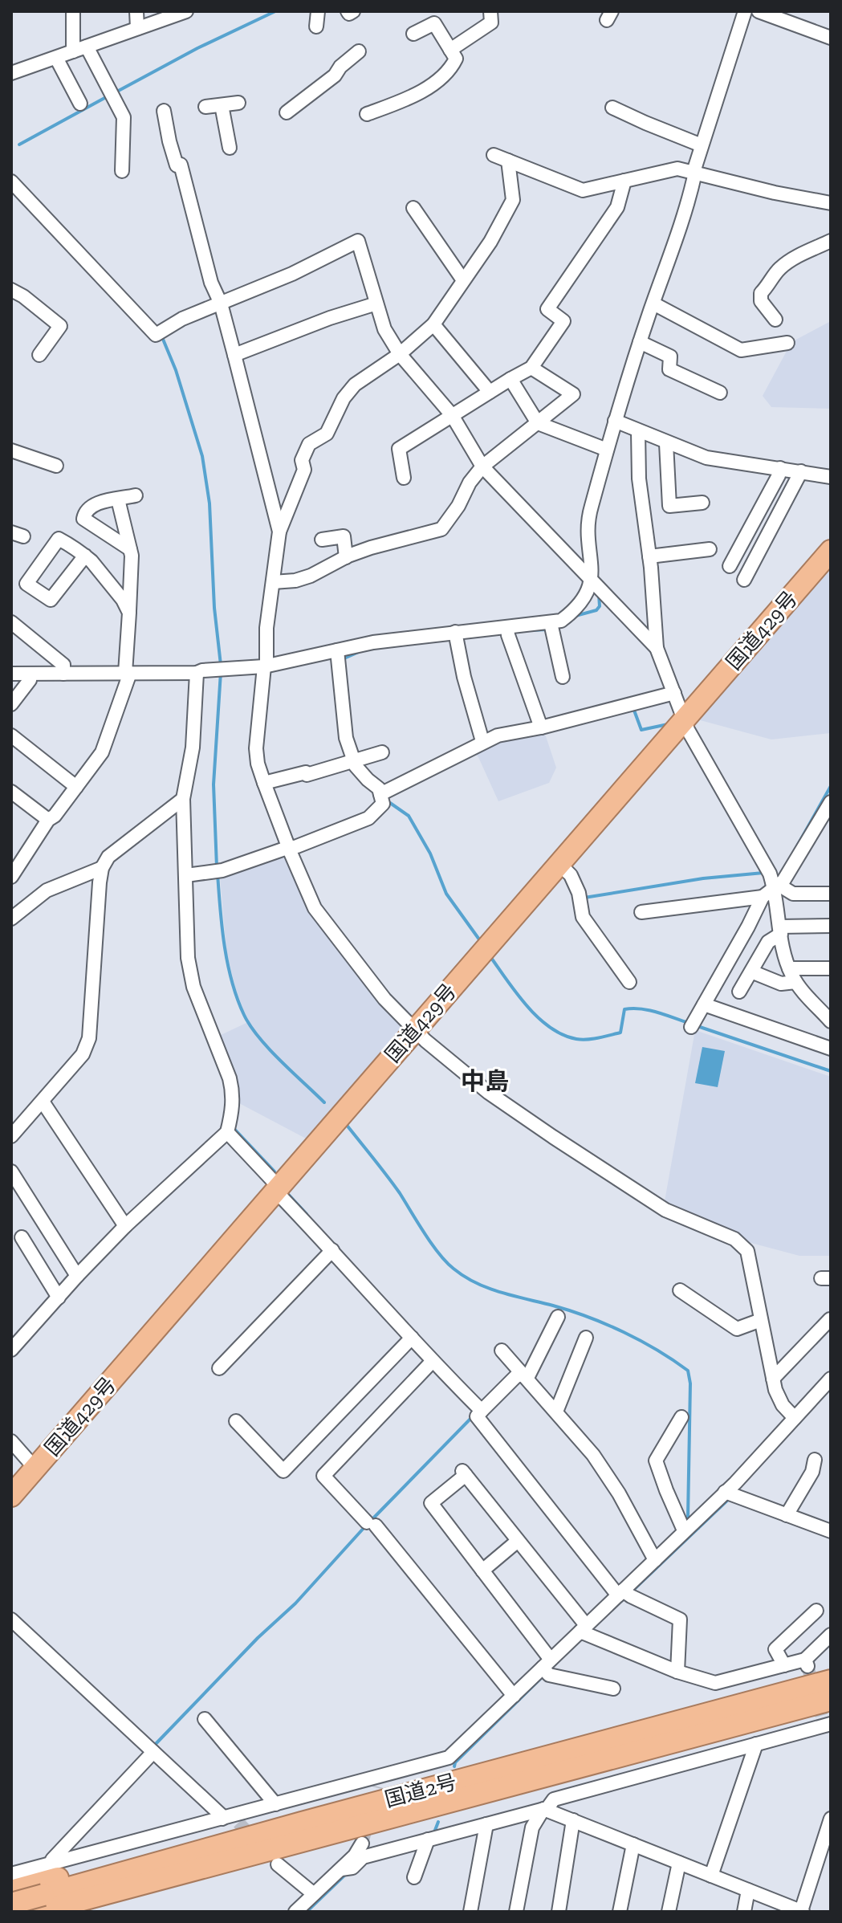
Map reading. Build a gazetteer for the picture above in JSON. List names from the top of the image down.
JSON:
{
  "streets": {
    "highway": ["国道429号", "国道2号"]
  },
  "districts": ["中島"]
}
